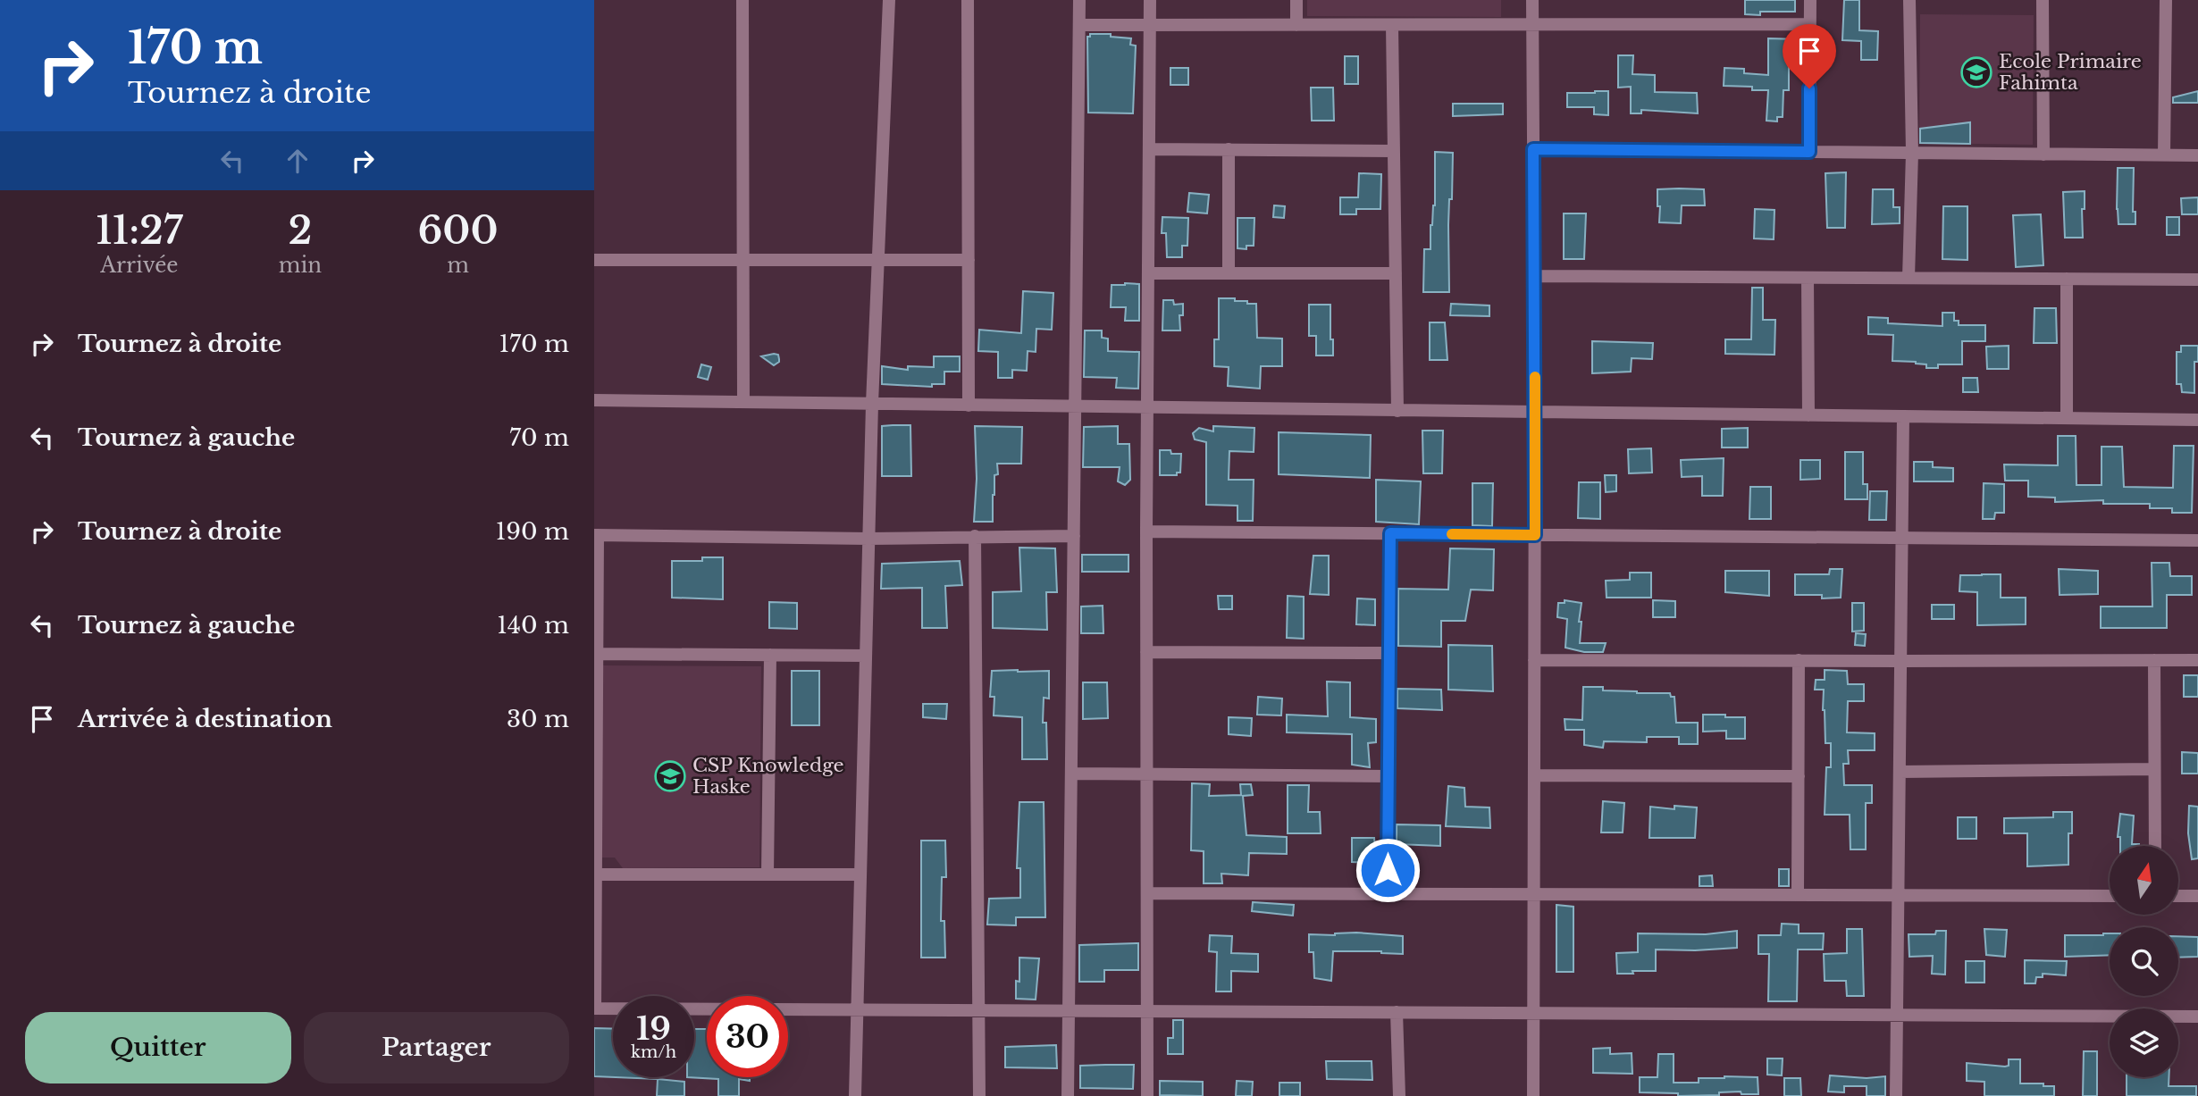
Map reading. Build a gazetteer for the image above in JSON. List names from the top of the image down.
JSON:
{
  "places": {
    "school or university": ["Ecole Primaire Fahimta", "CSP Knowledge Haske"]
  },
  "north": "top",
  "page": {
    "turn": ["170 m", "Tournez à droite"],
    "eta": [
      "11:27",
      "Arrivée",
      "2",
      "min",
      "600",
      "m"
    ],
    "list": [
      {
        "name": "Tournez à droite",
        "value": "170 m"
      },
      {
        "name": "Tournez à gauche",
        "value": "70 m"
      },
      {
        "name": "Tournez à droite",
        "value": "190 m"
      },
      {
        "name": "Tournez à gauche",
        "value": "140 m"
      },
      {
        "name": "Arrivée à destination",
        "value": "30 m"
      }
    ],
    "speed": "19 km/h",
    "limit": "30",
    "buttons": ["Quitter", "Partager"]
  }
}
